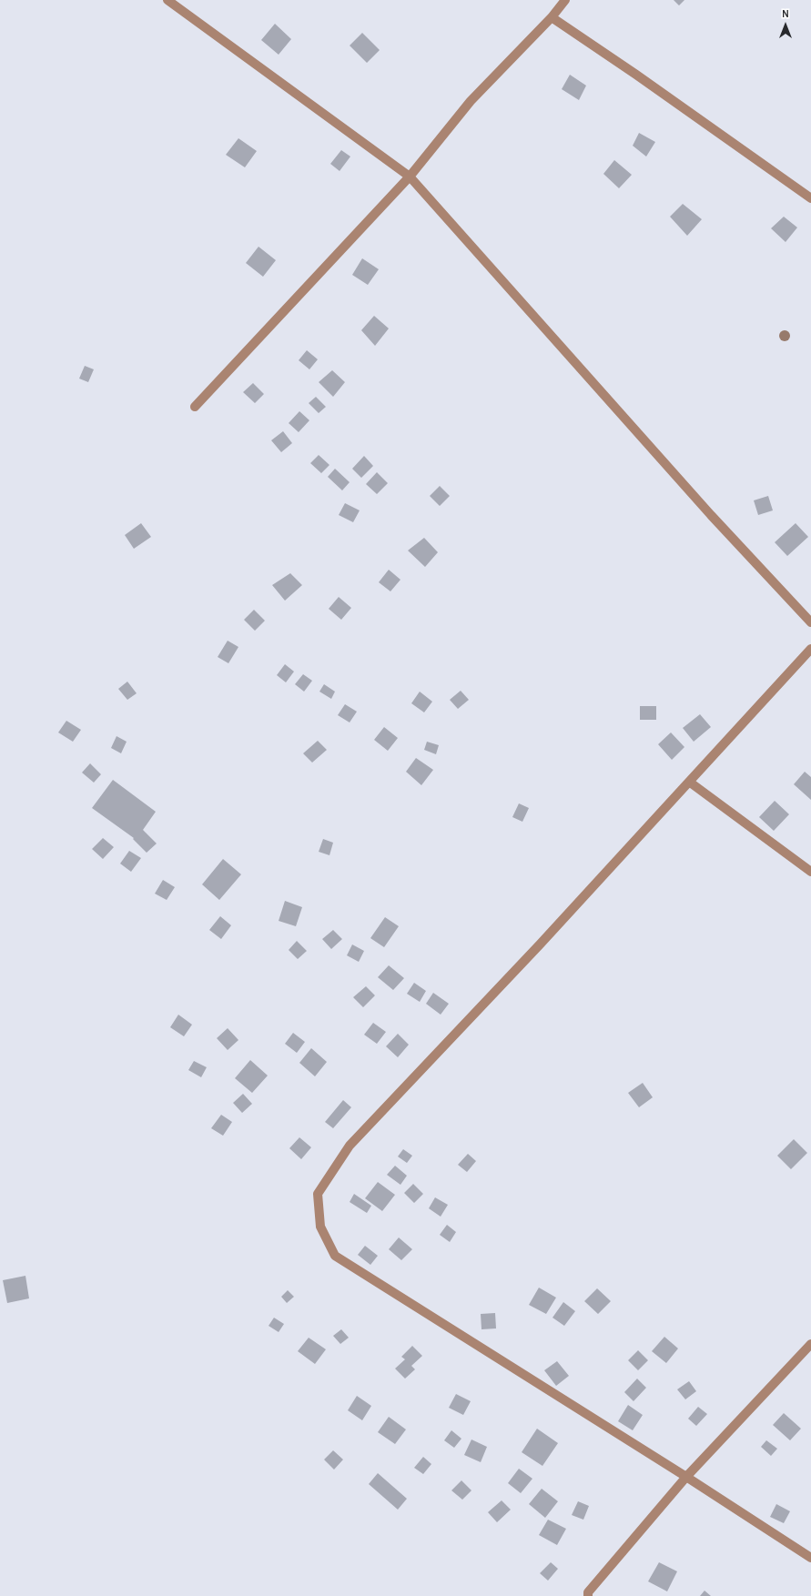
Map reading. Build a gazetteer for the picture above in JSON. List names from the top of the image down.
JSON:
{
  "north": "top"
}
